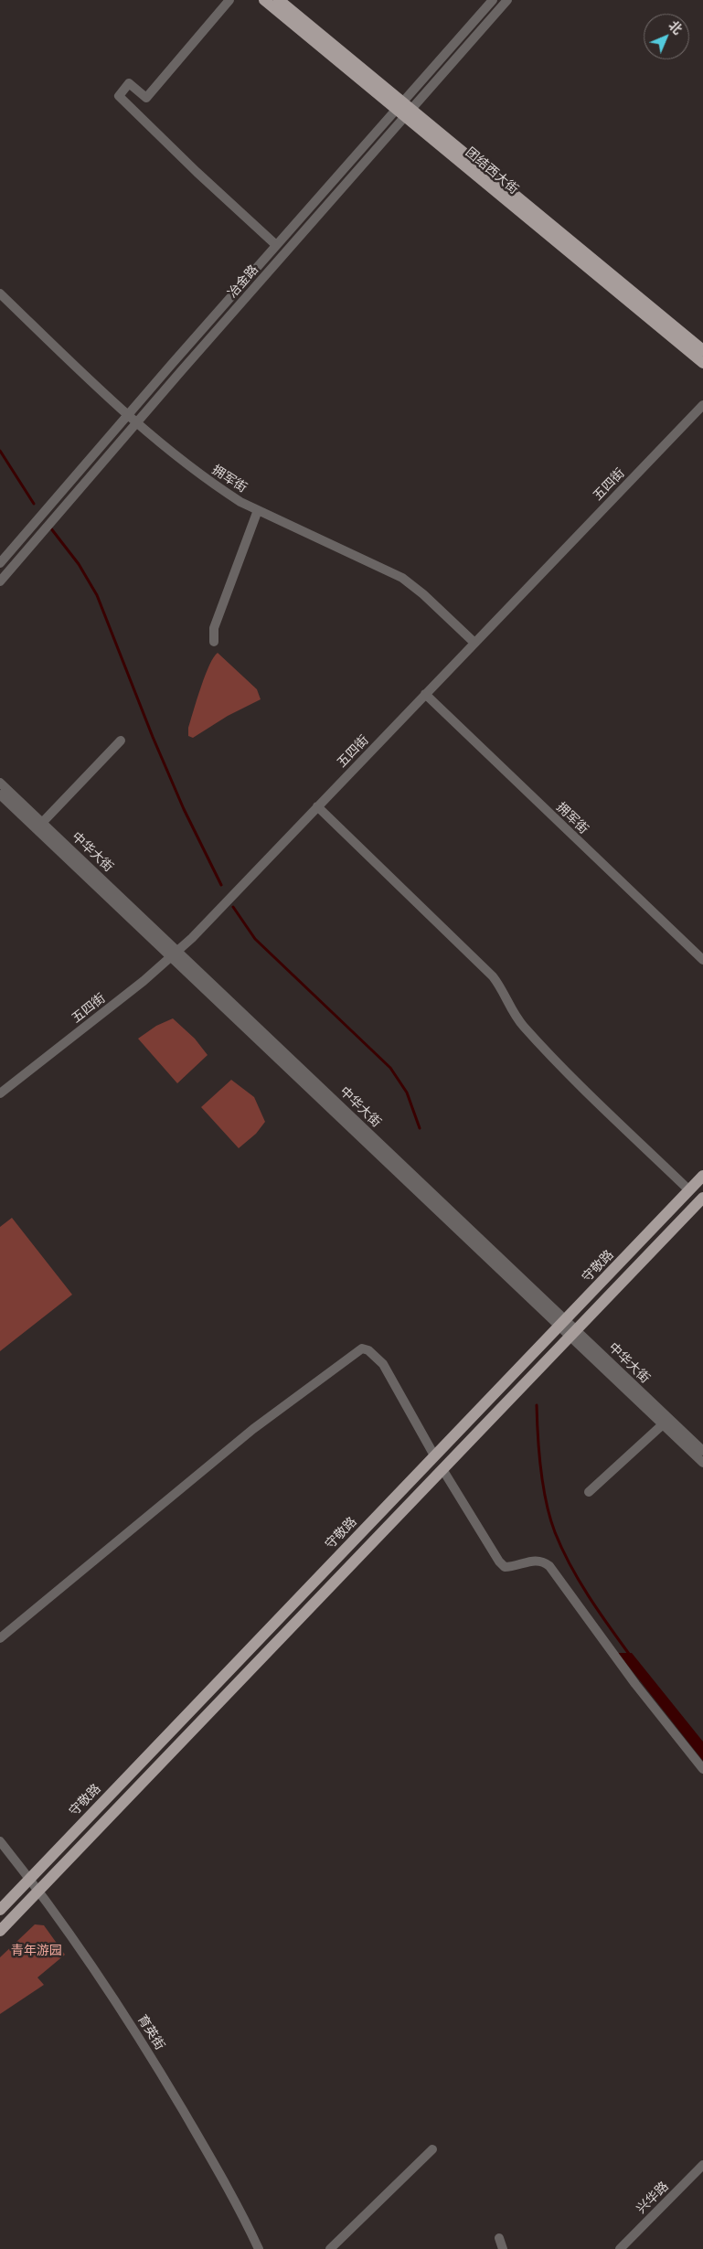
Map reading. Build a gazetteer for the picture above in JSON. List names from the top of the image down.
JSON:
{
  "streets": {
    "main road": ["团结西大街", "守敬路"],
    "street": [
      "冶金路",
      "拥军街",
      "五四街",
      "中华大街",
      "育英街",
      "兴华路"
    ]
  },
  "crossings": [
    ["团结西大街", "冶金路"],
    ["冶金路", "拥军街"],
    ["拥军街", "五四街"],
    ["五四街", "中华大街"],
    ["中华大街", "守敬路"],
    ["守敬路", "育英街"]
  ],
  "parks": ["青年游园"],
  "north": "top right"
}
